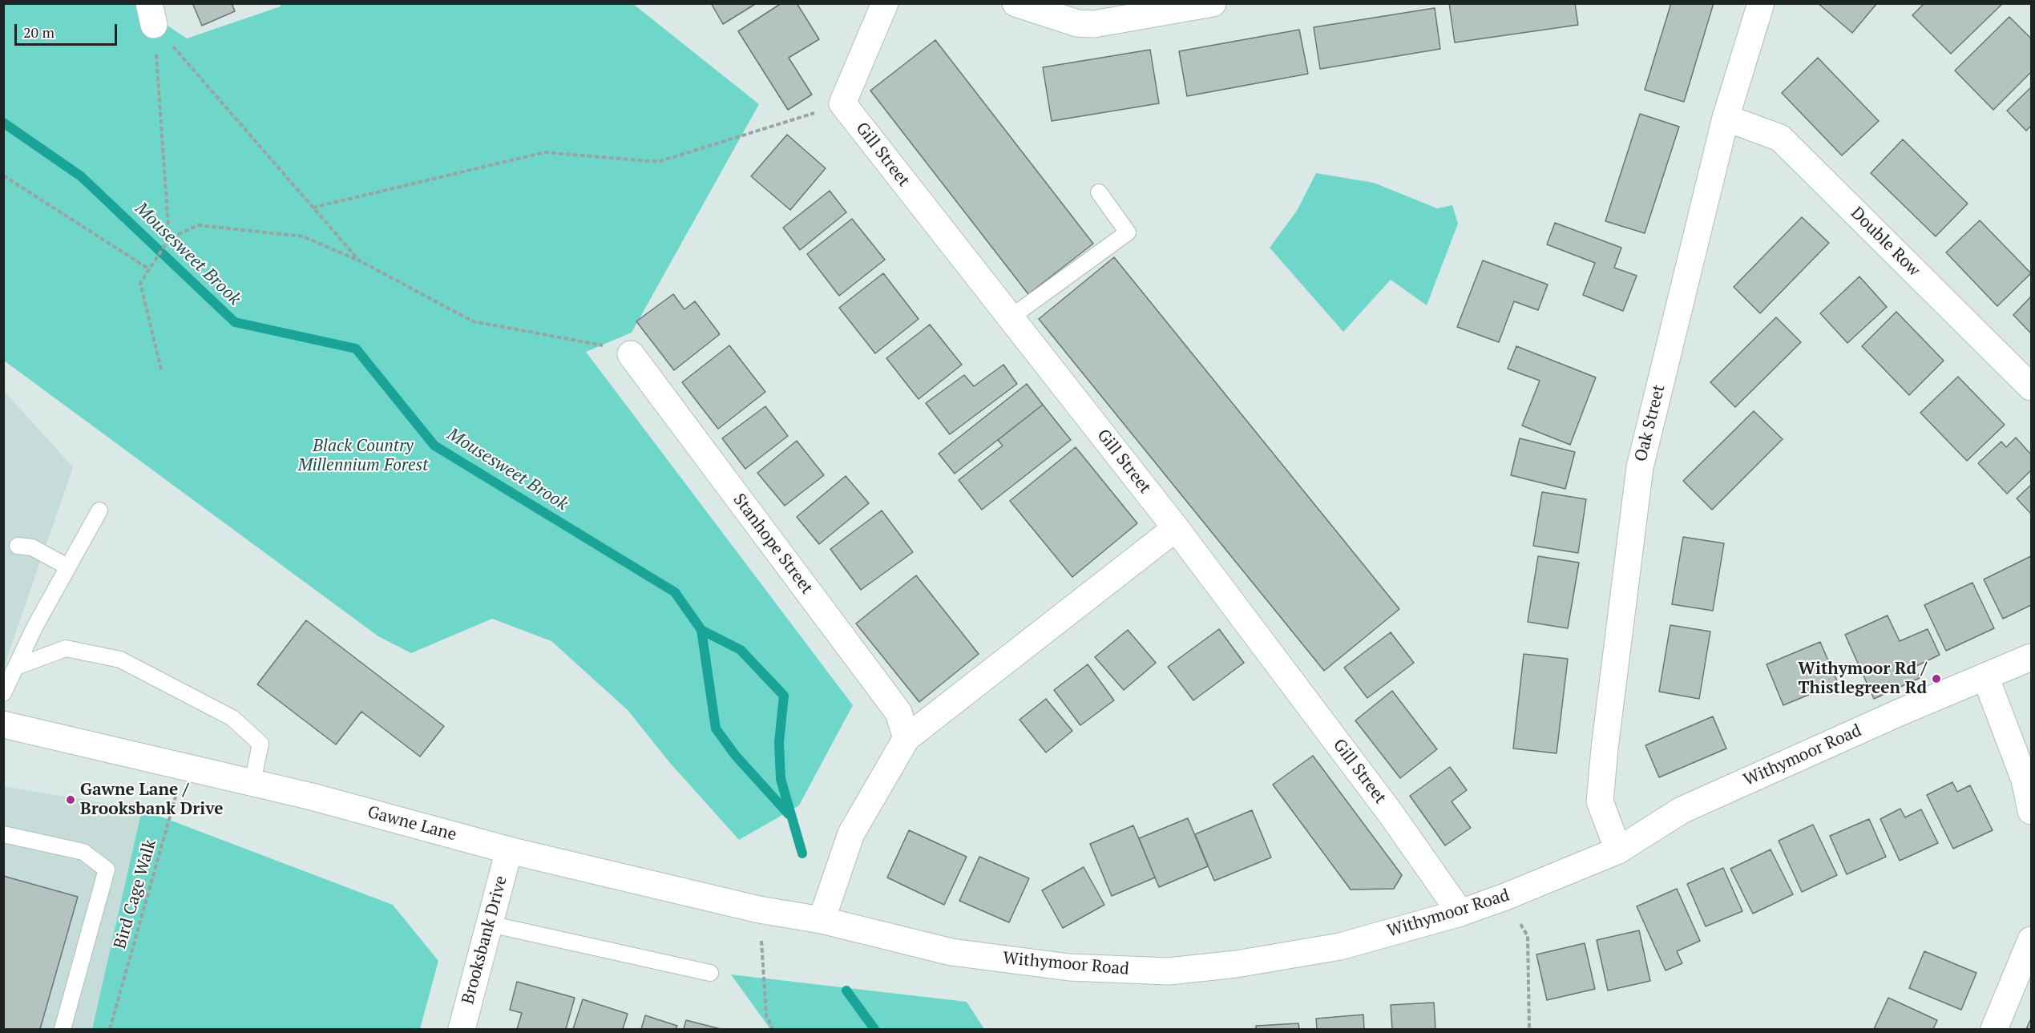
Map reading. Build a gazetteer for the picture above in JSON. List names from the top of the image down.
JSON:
{
  "streets": {
    "street": [
      "Gill Street",
      "Double Row",
      "Oak Street",
      "Stanhope Street",
      "Withymoor Road",
      "Gawne Lane",
      "Brooksbank Drive"
    ],
    "path": ["Bird Cage Walk"]
  },
  "crossings": [
    ["Gill Street", "Withymoor Road"],
    ["Double Row", "Oak Street"],
    ["Oak Street", "Withymoor Road"],
    ["Withymoor Road", "Gawne Lane"],
    ["Gawne Lane", "Bird Cage Walk"],
    ["Gawne Lane", "Brooksbank Drive"]
  ],
  "water": ["Mousesweet Brook"],
  "parks": ["Black Country Millennium Forest"],
  "places": ["Withymoor Rd / Thistlegreen Rd", "Gawne Lane / Brooksbank Drive"],
  "scale_bar": "20 m"
}
